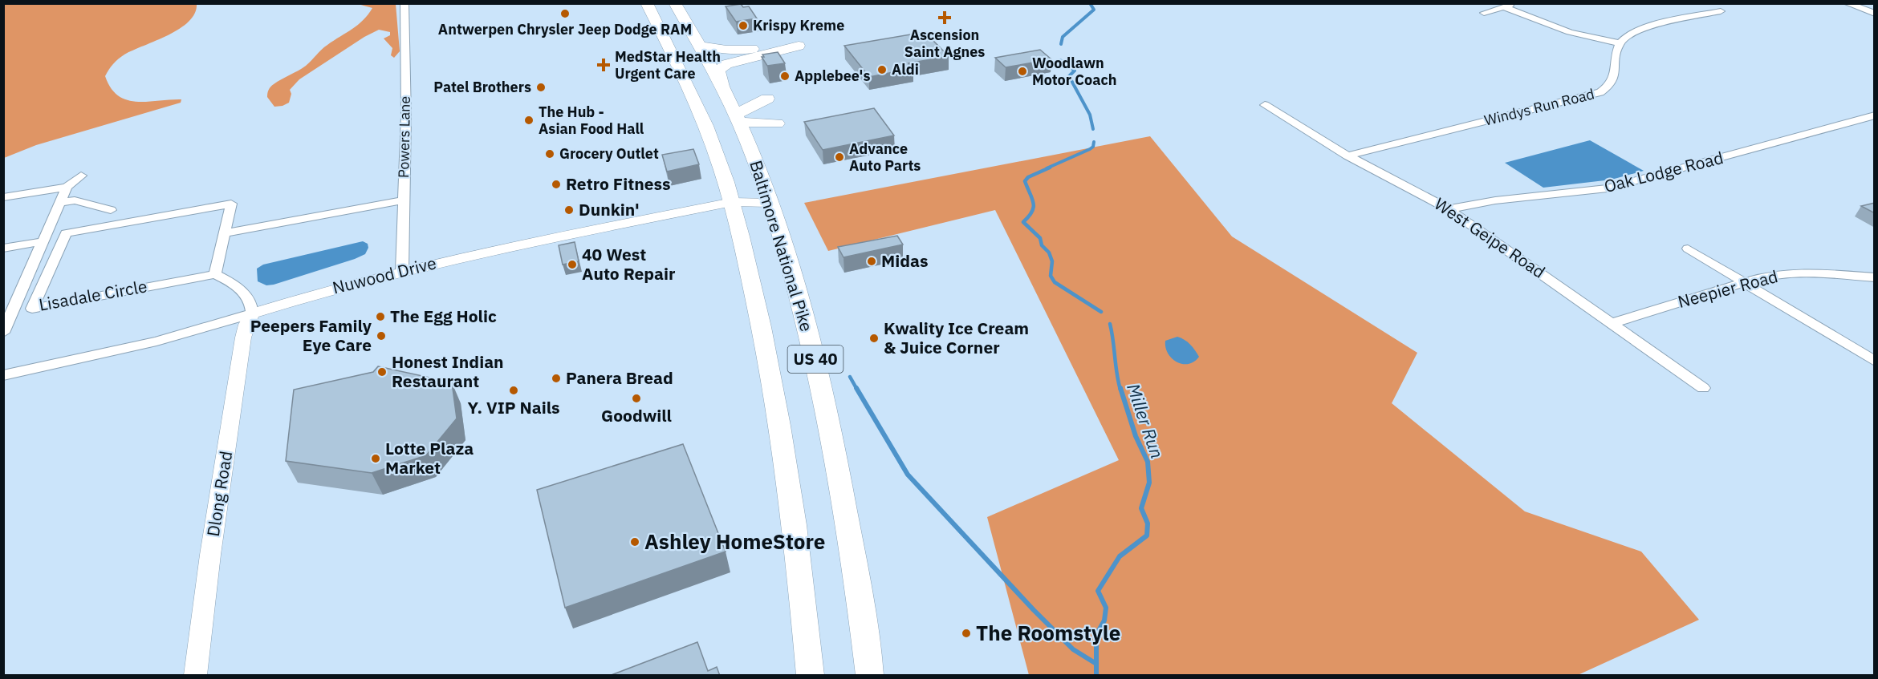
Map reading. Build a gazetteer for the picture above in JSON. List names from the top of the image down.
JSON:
{
  "streets": {
    "main road": ["Baltimore National Pike", "US 40"],
    "street": [
      "Windys Run Road",
      "Powers Lane",
      "Oak Lodge Road",
      "West Geipe Road",
      "Nuwood Drive",
      "Neepier Road",
      "Lisadale Circle",
      "Dlong Road"
    ]
  },
  "crossings": [
    ["Windys Run Road", "West Geipe Road"],
    ["Powers Lane", "Nuwood Drive"],
    ["Oak Lodge Road", "West Geipe Road"],
    ["West Geipe Road", "Neepier Road"],
    ["Baltimore National Pike", "Nuwood Drive"],
    ["Nuwood Drive", "Dlong Road"]
  ],
  "water": ["Miller Run"],
  "places": {
    "other": [
      "Antwerpen Chrysler Jeep Dodge RAM",
      "Krispy Kreme",
      "Aldi",
      "Woodlawn Motor Coach",
      "Applebee's",
      "Patel Brothers",
      "The Hub - Asian Food Hall",
      "Grocery Outlet",
      "Advance Auto Parts",
      "Retro Fitness",
      "Dunkin'",
      "Midas",
      "40 West Auto Repair",
      "The Egg Holic",
      "Peepers Family Eye Care",
      "Kwality Ice Cream & Juice Corner",
      "Honest Indian Restaurant",
      "Panera Bread",
      "Y. VIP Nails",
      "Goodwill",
      "Lotte Plaza Market",
      "Ashley HomeStore",
      "The Roomstyle"
    ],
    "health": ["Ascension Saint Agnes", "MedStar Health Urgent Care"]
  }
}
